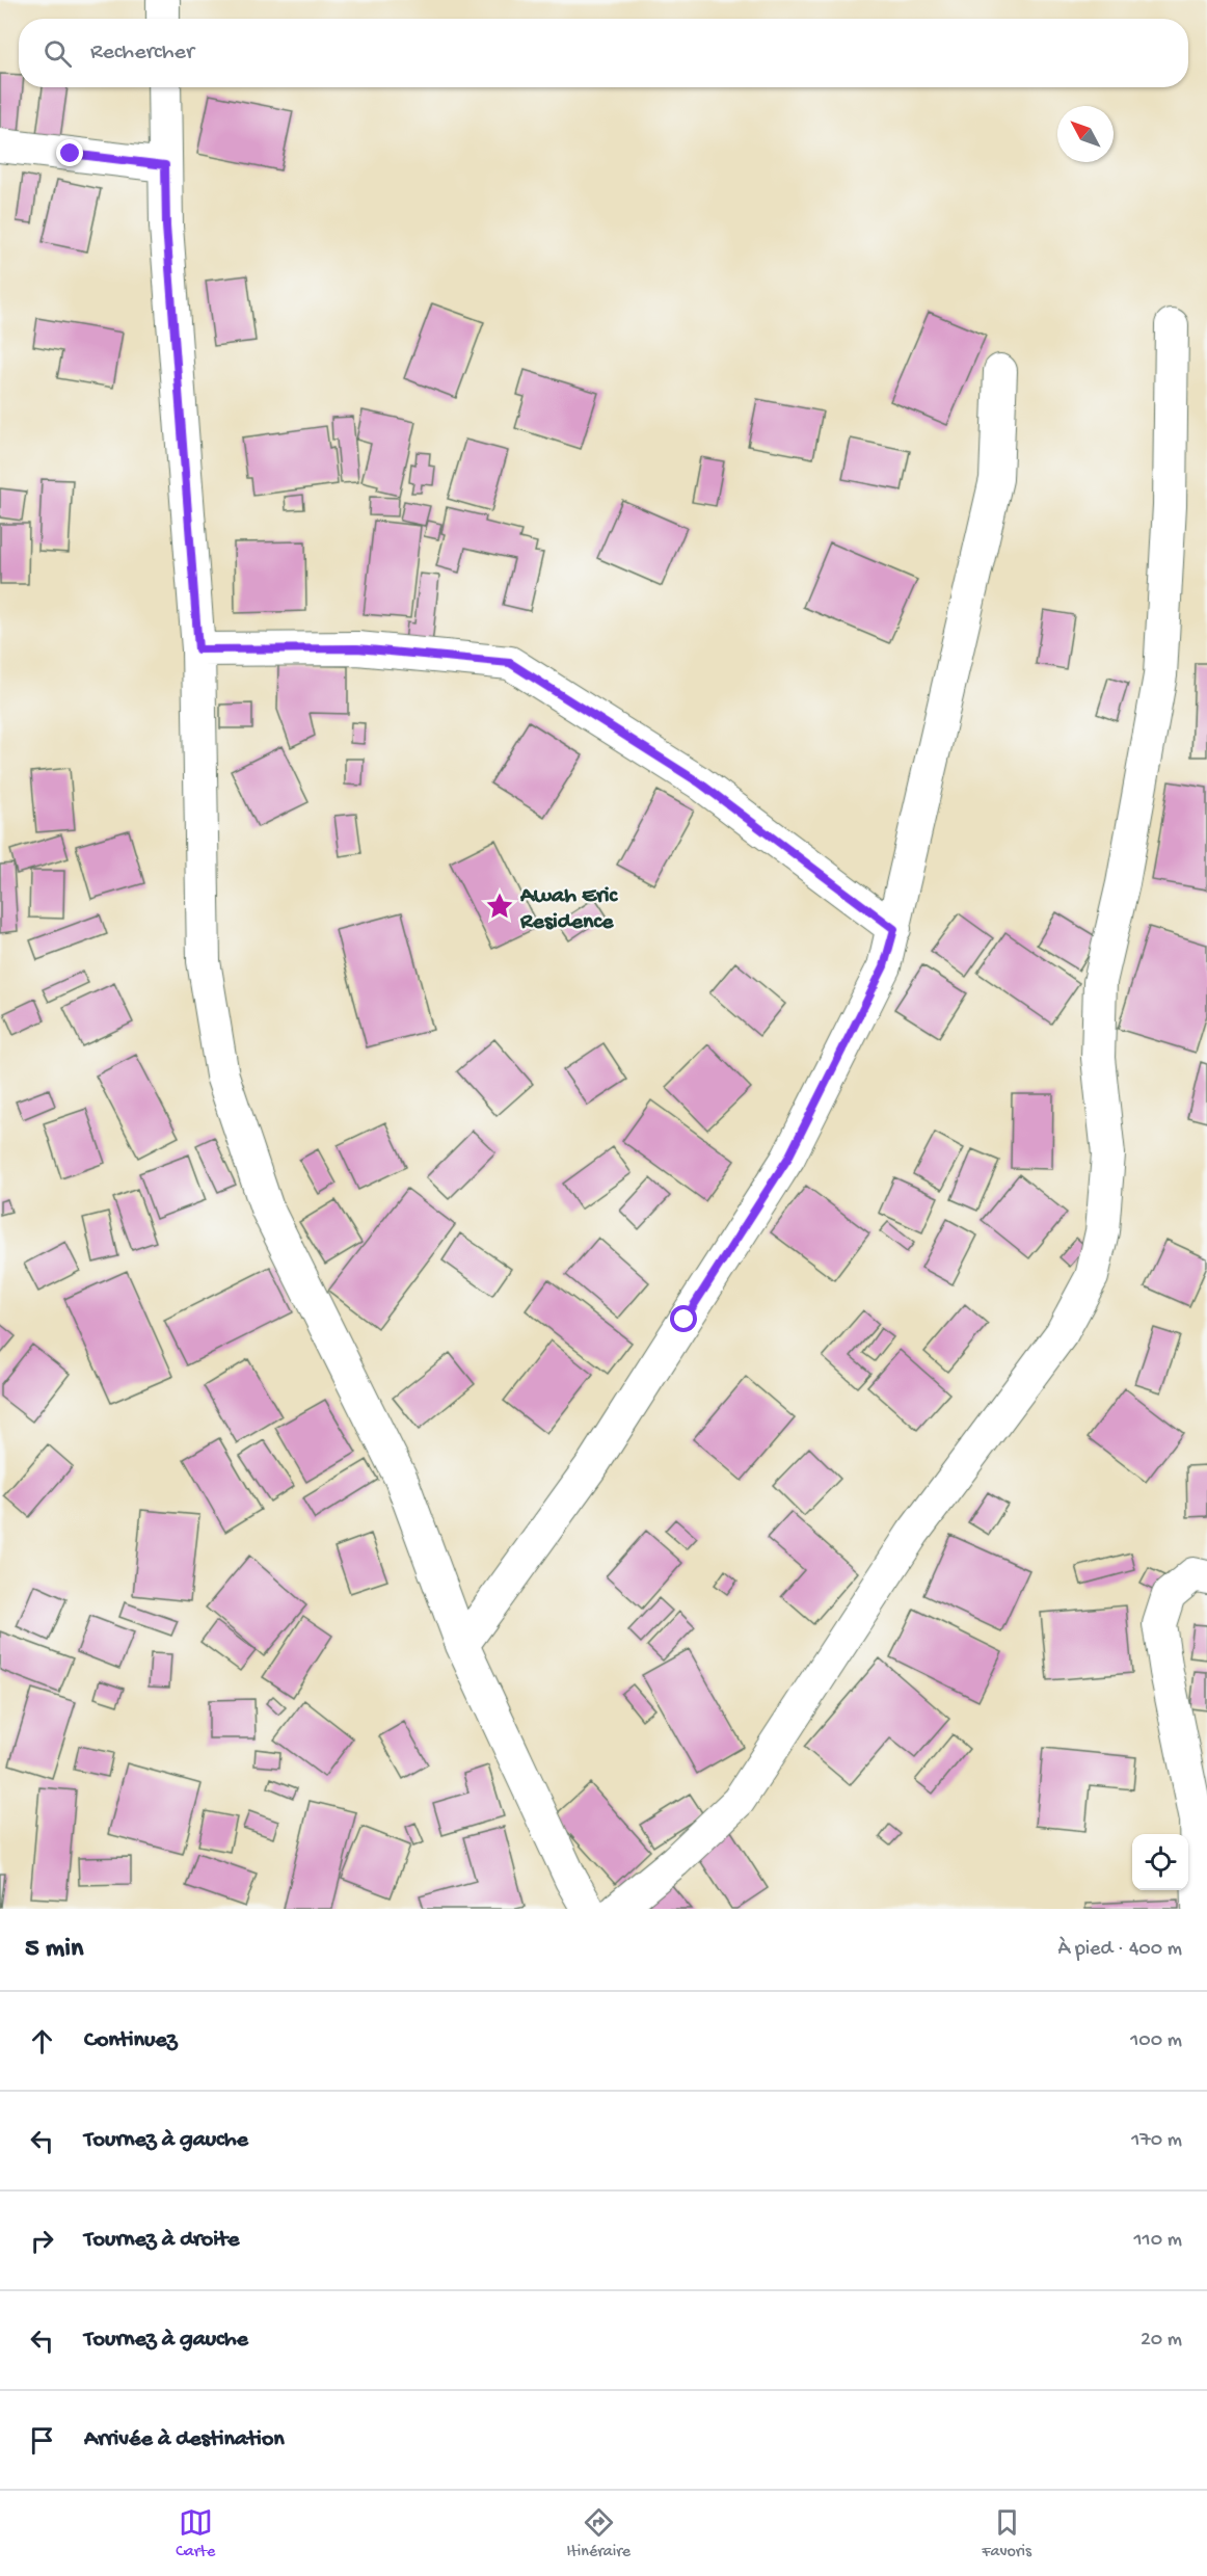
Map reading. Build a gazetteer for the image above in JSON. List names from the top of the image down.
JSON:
{
  "places": {
    "place": ["Awah Eric Residence"]
  },
  "north": "top left",
  "page": {
    "search": "Rechercher",
    "heading": ["5 min", "À pied · 400 m"],
    "list": [
      ["Continuez", "100 m"],
      ["Tournez à gauche", "170 m"],
      ["Tournez à droite", "110 m"],
      ["Tournez à gauche", "20 m"],
      "Arrivée à destination"
    ],
    "nav": ["Carte", "Itinéraire", "Favoris"]
  }
}
